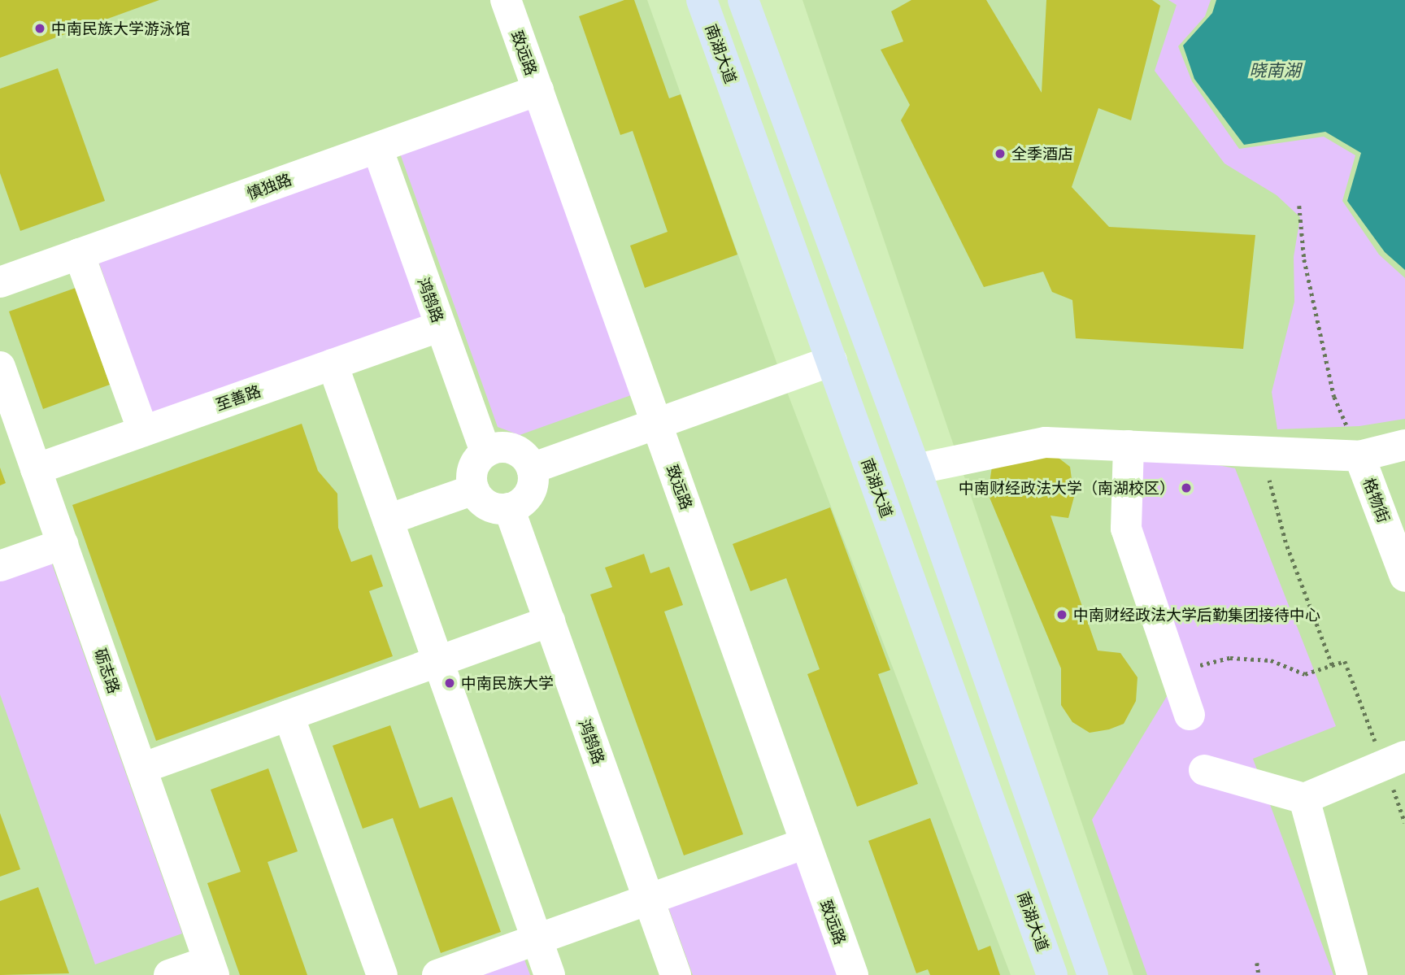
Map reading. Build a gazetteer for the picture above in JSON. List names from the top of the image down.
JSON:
{
  "streets": {
    "main road": ["南湖大道"],
    "street": [
      "致远路",
      "慎独路",
      "鸿鹄路",
      "至善路",
      "格物街",
      "砺志路"
    ]
  },
  "crossings": [
    ["致远路", "慎独路"],
    ["慎独路", "鸿鹄路"],
    ["鸿鹄路", "至善路"],
    ["至善路", "砺志路"]
  ],
  "water": ["晓南湖"],
  "places": [
    "中南民族大学游泳馆",
    "全季酒店",
    "中南财经政法大学（南湖校区）",
    "中南财经政法大学后勤集团接待中心",
    "中南民族大学"
  ]
}
